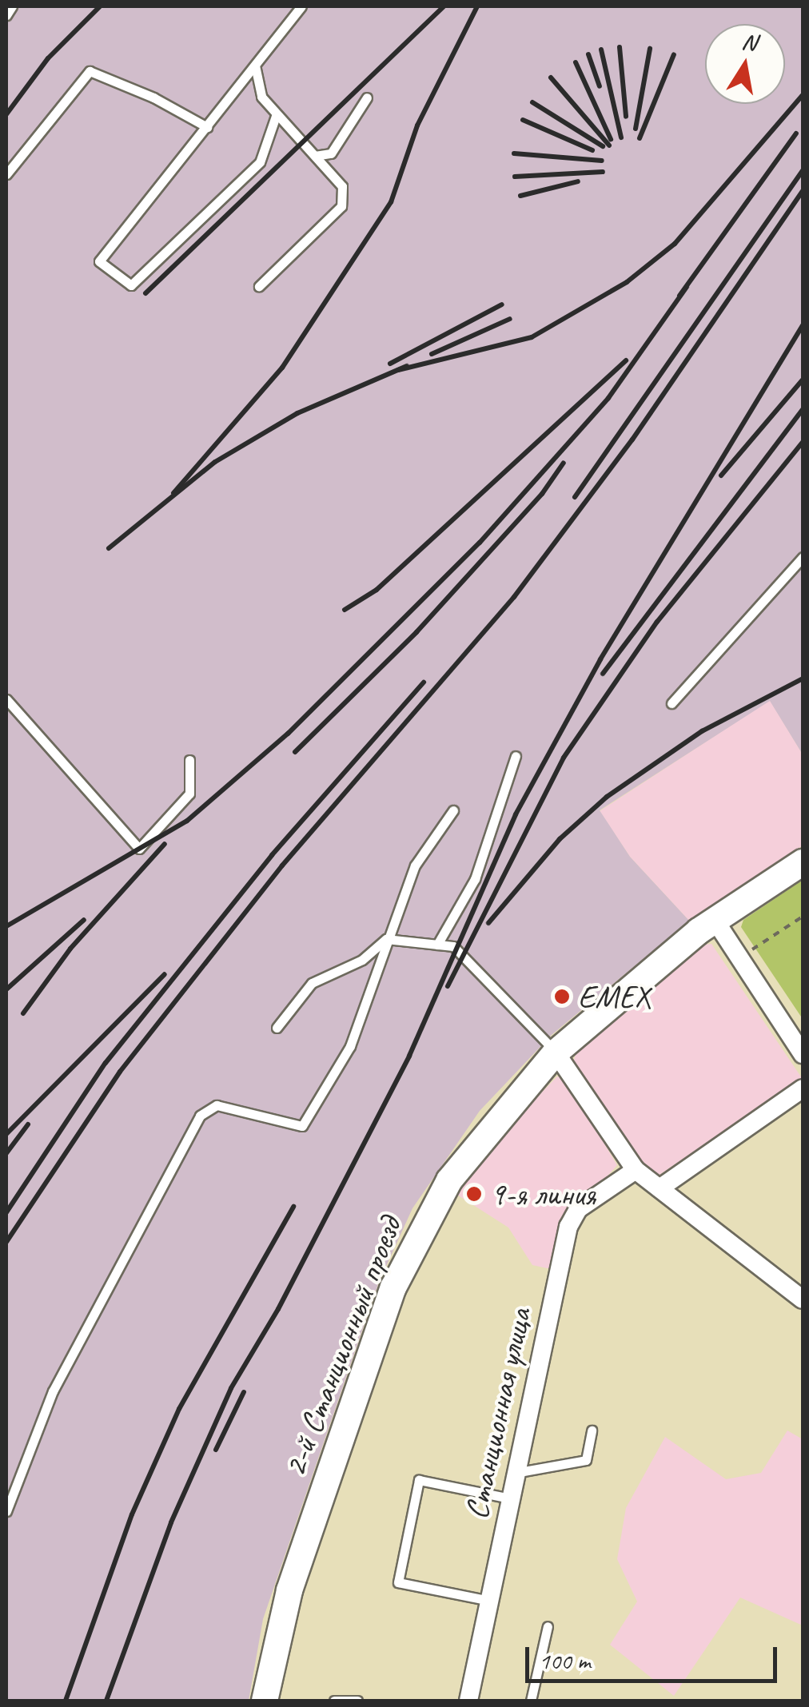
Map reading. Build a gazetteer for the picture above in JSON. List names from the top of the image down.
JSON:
{
  "streets": {
    "main road": ["2-й Станционный проезд"],
    "street": ["Станционная улица"]
  },
  "places": ["EMEX", "9-я линия"],
  "scale_bar": "100 m",
  "north": "top"
}
